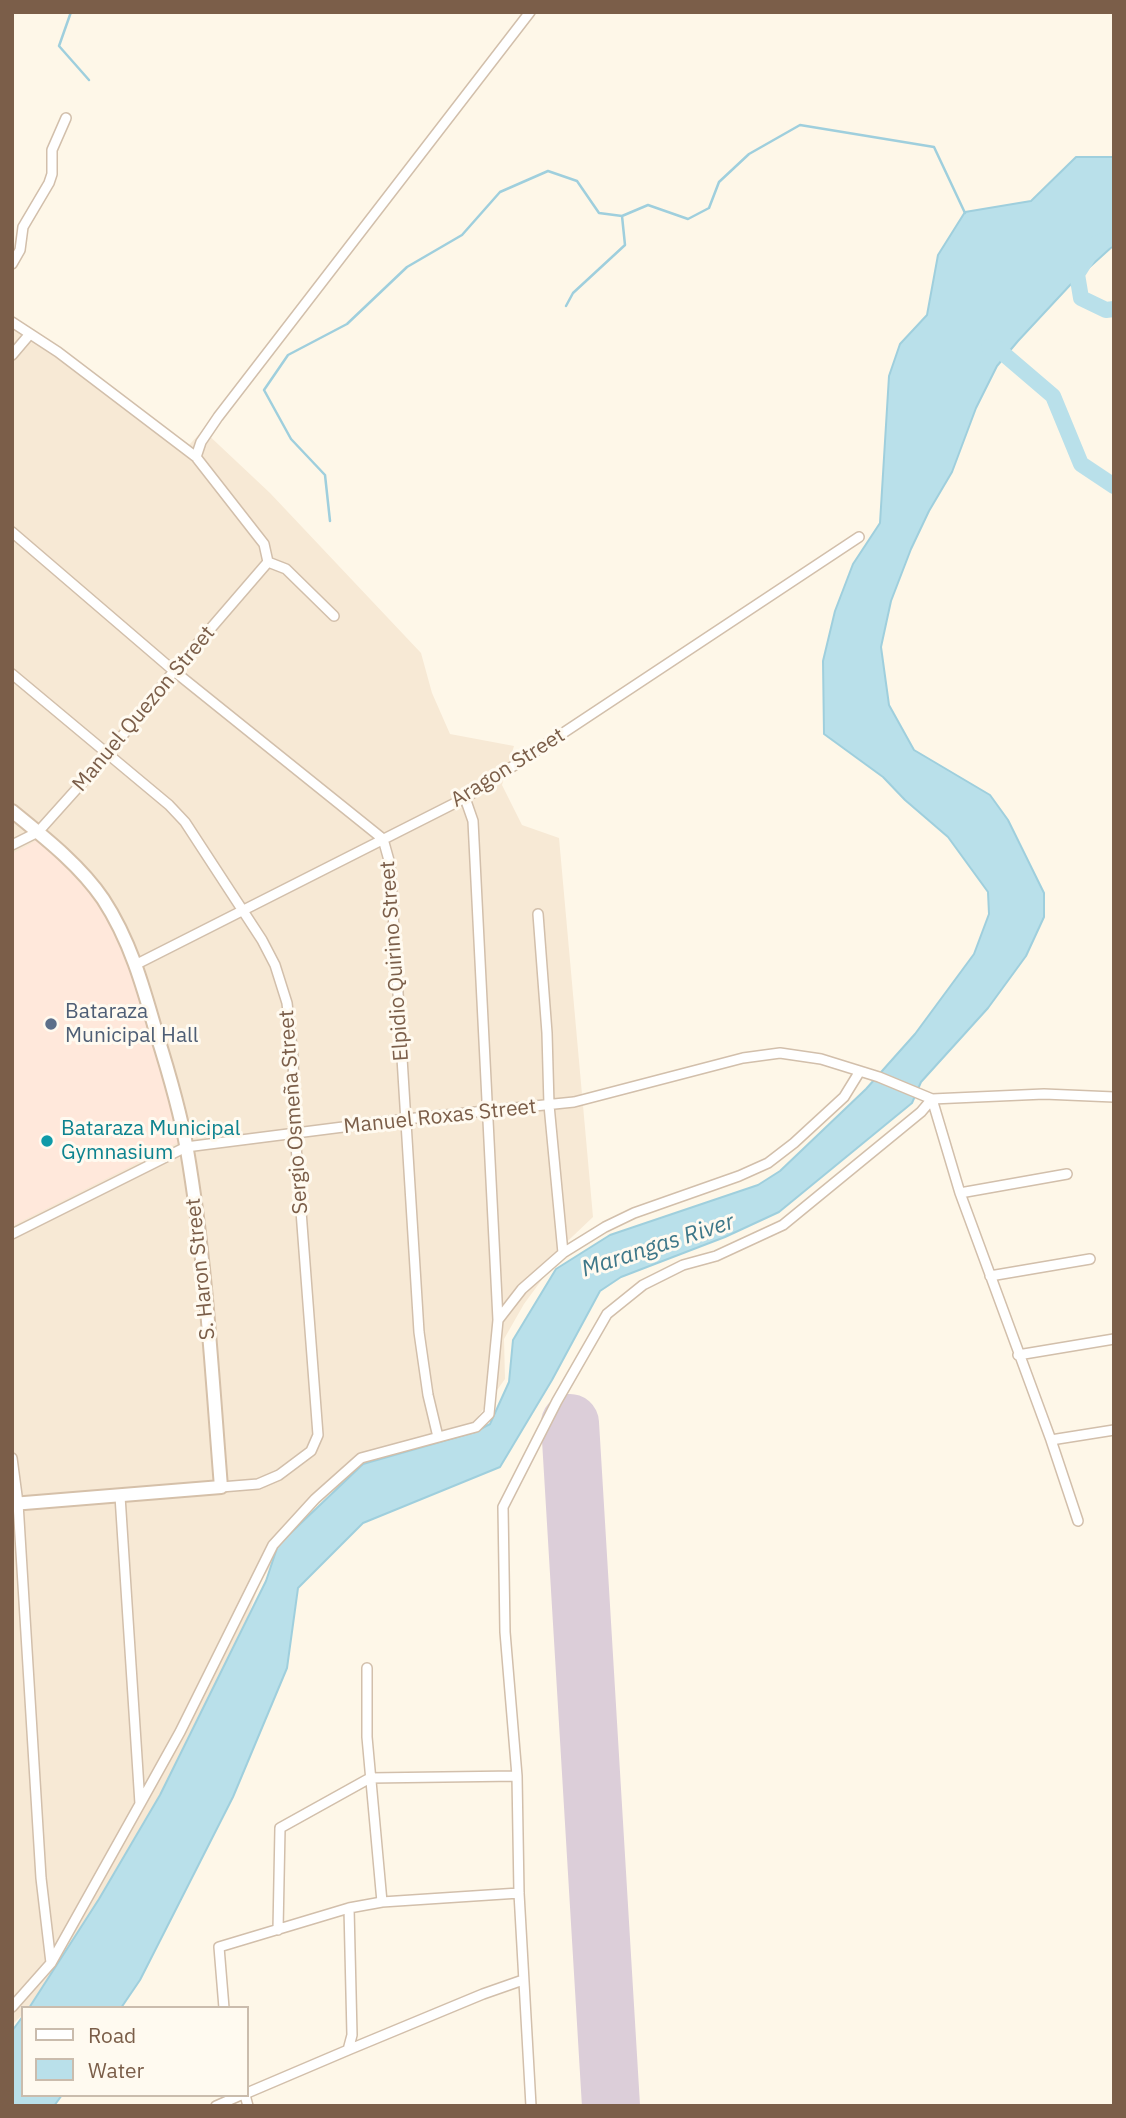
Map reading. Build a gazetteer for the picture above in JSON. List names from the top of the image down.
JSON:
{
  "streets": {
    "street": [
      "Manuel Quezon Street",
      "Aragon Street",
      "Elpidio Quirino Street",
      "Sergio Osmeña Street",
      "Manuel Roxas Street",
      "S. Haron Street"
    ]
  },
  "crossings": [
    ["Manuel Quezon Street", "Elpidio Quirino Street"],
    ["Manuel Quezon Street", "Sergio Osmeña Street"],
    ["Manuel Quezon Street", "S. Haron Street"],
    ["Aragon Street", "Elpidio Quirino Street"],
    ["Aragon Street", "Sergio Osmeña Street"],
    ["Aragon Street", "S. Haron Street"],
    ["Elpidio Quirino Street", "Manuel Roxas Street"],
    ["Sergio Osmeña Street", "Manuel Roxas Street"],
    ["Sergio Osmeña Street", "S. Haron Street"],
    ["Manuel Roxas Street", "S. Haron Street"]
  ],
  "water": ["Marangas River"],
  "places": ["Bataraza Municipal Hall", "Bataraza Municipal Gymnasium"],
  "legend": ["Road", "Water"]
}
